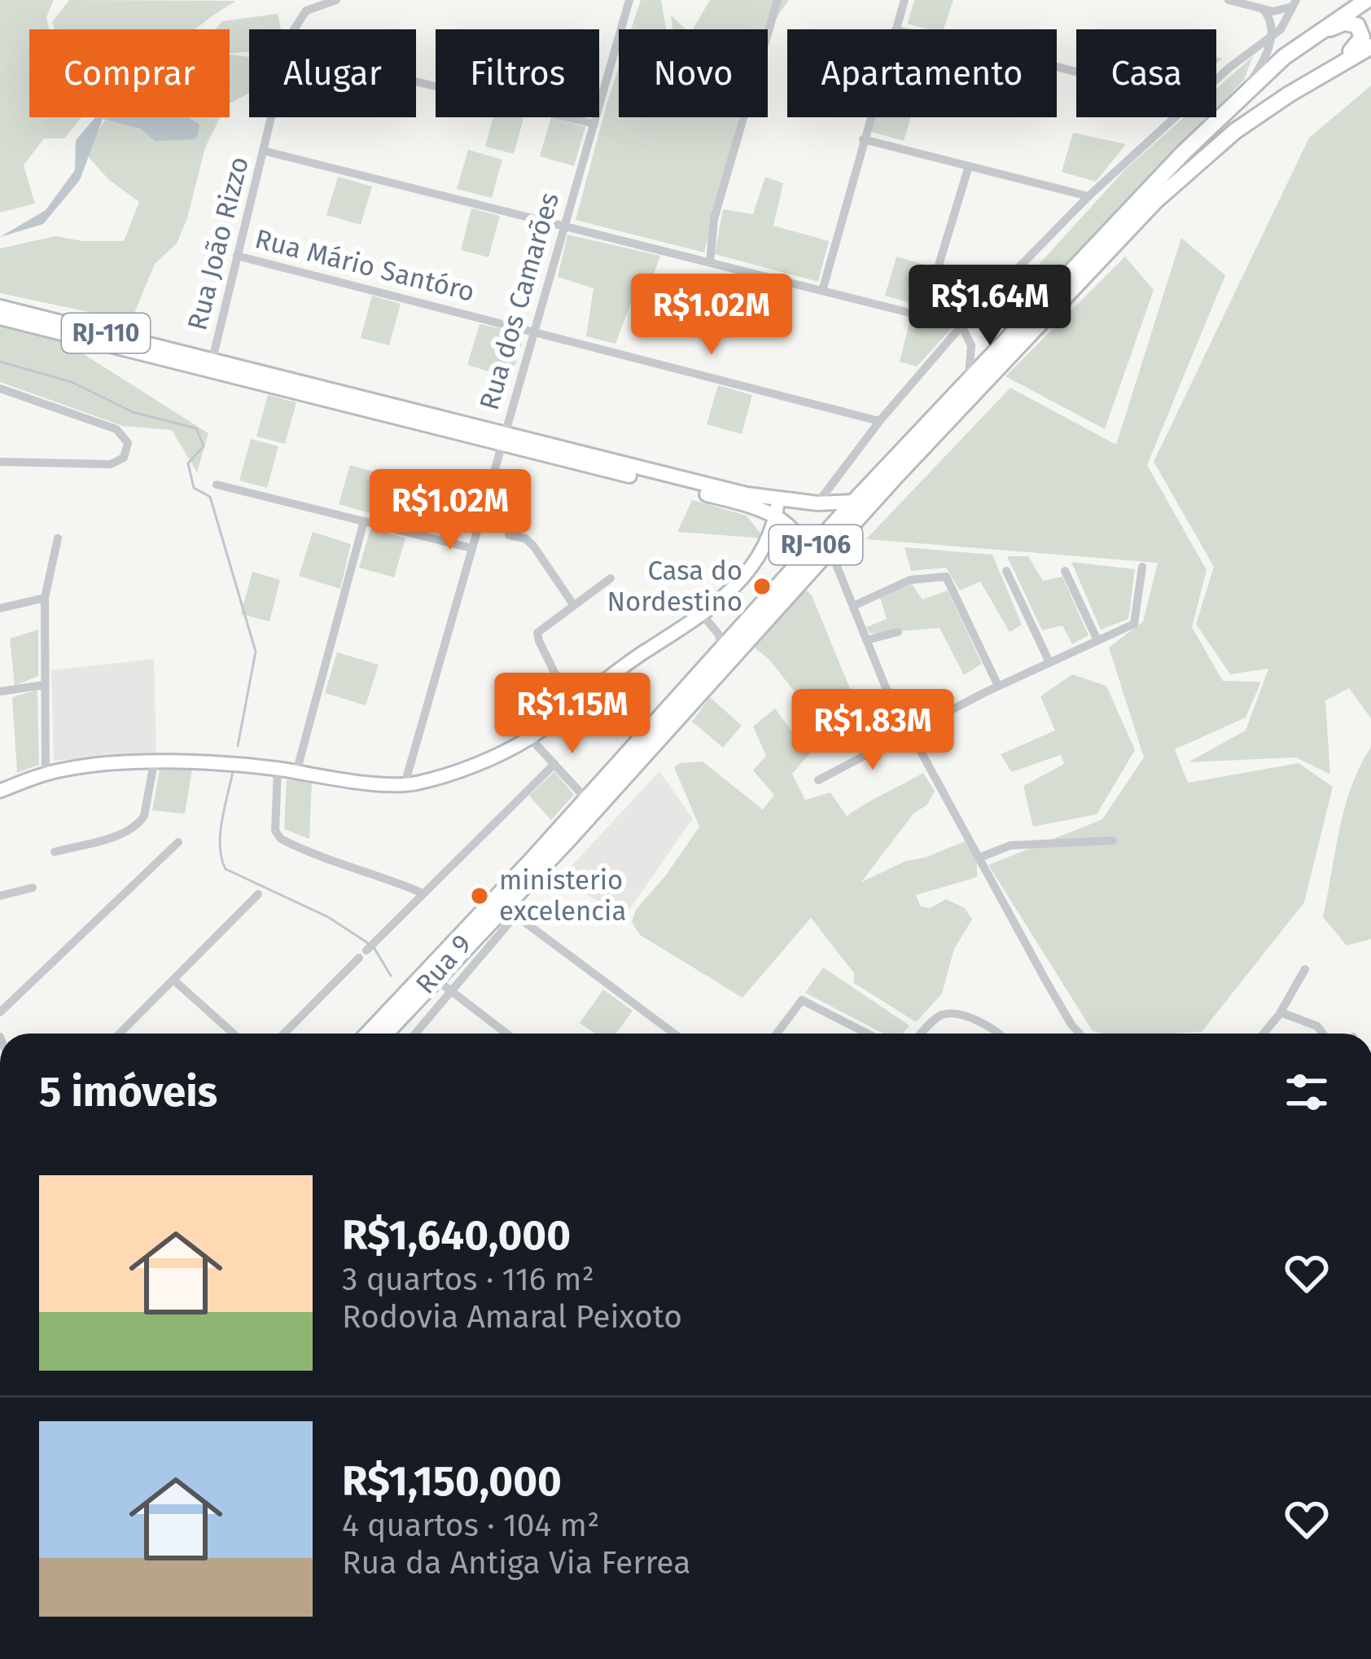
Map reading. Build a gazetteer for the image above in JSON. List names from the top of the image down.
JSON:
{
  "streets": {
    "highway": ["RJ-106"],
    "main road": ["RJ-110"],
    "street": [
      "Rua João Rizzo",
      "Rua Mário Santóro",
      "Rua dos Camarões",
      "Rua 9"
    ]
  },
  "crossings": [
    ["Rua João Rizzo", "Rua Mário Santóro"],
    ["Rua João Rizzo", "RJ-110"],
    ["Rua Mário Santóro", "Rua dos Camarões"],
    ["Rua dos Camarões", "RJ-110"],
    ["RJ-110", "RJ-106"],
    ["RJ-106", "Rua 9"]
  ],
  "places": ["Casa do Nordestino", "ministerio excelencia"],
  "page": {
    "chip": [
      "Comprar",
      "Alugar",
      "Filtros",
      "Novo",
      "Apartamento",
      "Casa"
    ],
    "price": [
      "R$1.64M",
      "R$1.02M",
      "R$1.02M",
      "R$1.15M",
      "R$1.83M"
    ],
    "heading": "5 imóveis",
    "list": [
      {
        "name": "R$1,640,000",
        "note": "3 quartos · 116 m² · Rodovia Amaral Peixoto"
      },
      {
        "name": "R$1,150,000",
        "note": "4 quartos · 104 m² · Rua da Antiga Via Ferrea"
      }
    ]
  }
}
